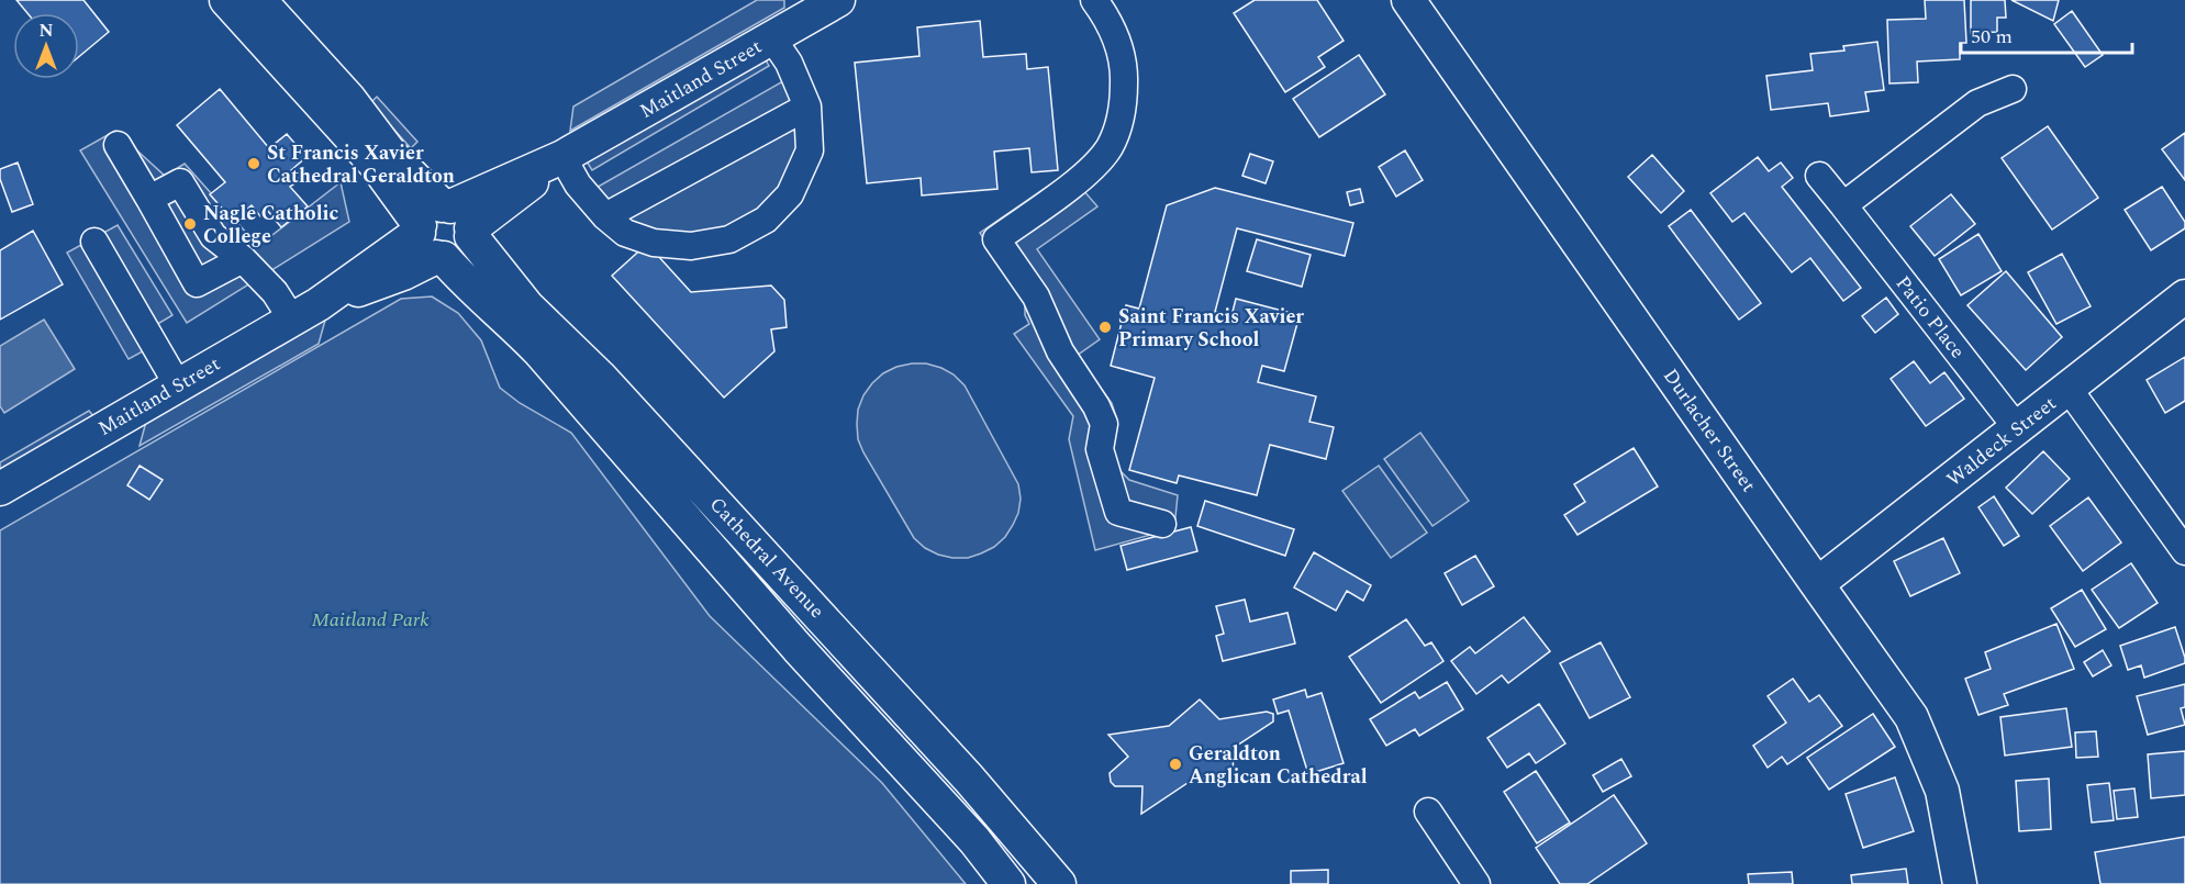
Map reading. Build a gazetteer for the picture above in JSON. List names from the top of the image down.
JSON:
{
  "streets": {
    "main road": [
      "Maitland Street",
      "Durlacher Street",
      "Waldeck Street",
      "Cathedral Avenue"
    ],
    "street": ["Patio Place"]
  },
  "crossings": [
    ["Maitland Street", "Cathedral Avenue"],
    ["Patio Place", "Waldeck Street"],
    ["Durlacher Street", "Waldeck Street"]
  ],
  "parks": ["Maitland Park"],
  "places": [
    "St Francis Xavier Cathedral Geraldton",
    "Nagle Catholic College",
    "Saint Francis Xavier Primary School",
    "Geraldton Anglican Cathedral"
  ],
  "scale_bar": "50 m",
  "north": "top"
}
